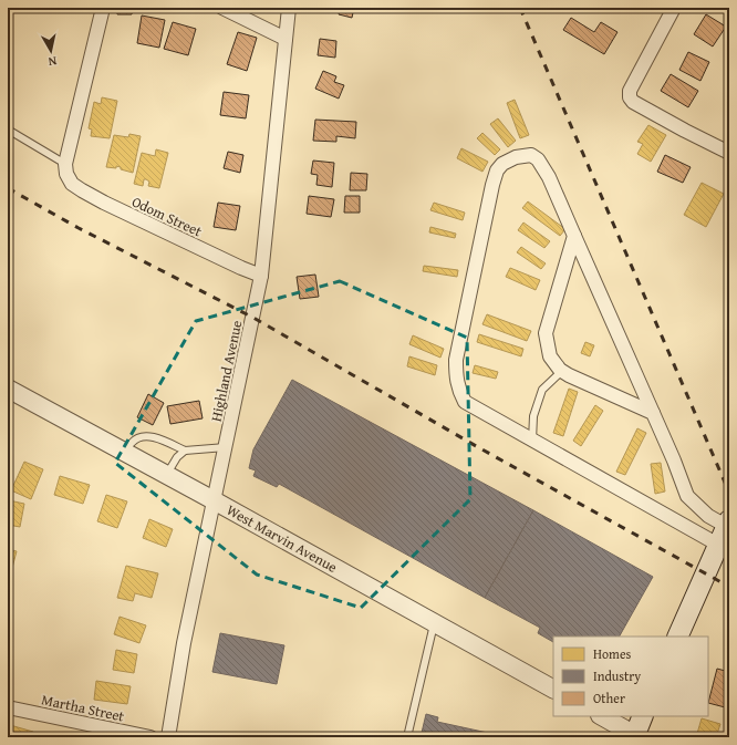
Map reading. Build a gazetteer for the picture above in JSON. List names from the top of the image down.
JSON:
{
  "streets": {
    "street": [
      "Odom Street",
      "Highland Avenue",
      "West Marvin Avenue",
      "Martha Street"
    ]
  },
  "crossings": [
    ["Odom Street", "Highland Avenue"],
    ["Highland Avenue", "West Marvin Avenue"]
  ],
  "legend": ["Homes", "Industry", "Other"],
  "north": "bottom"
}
